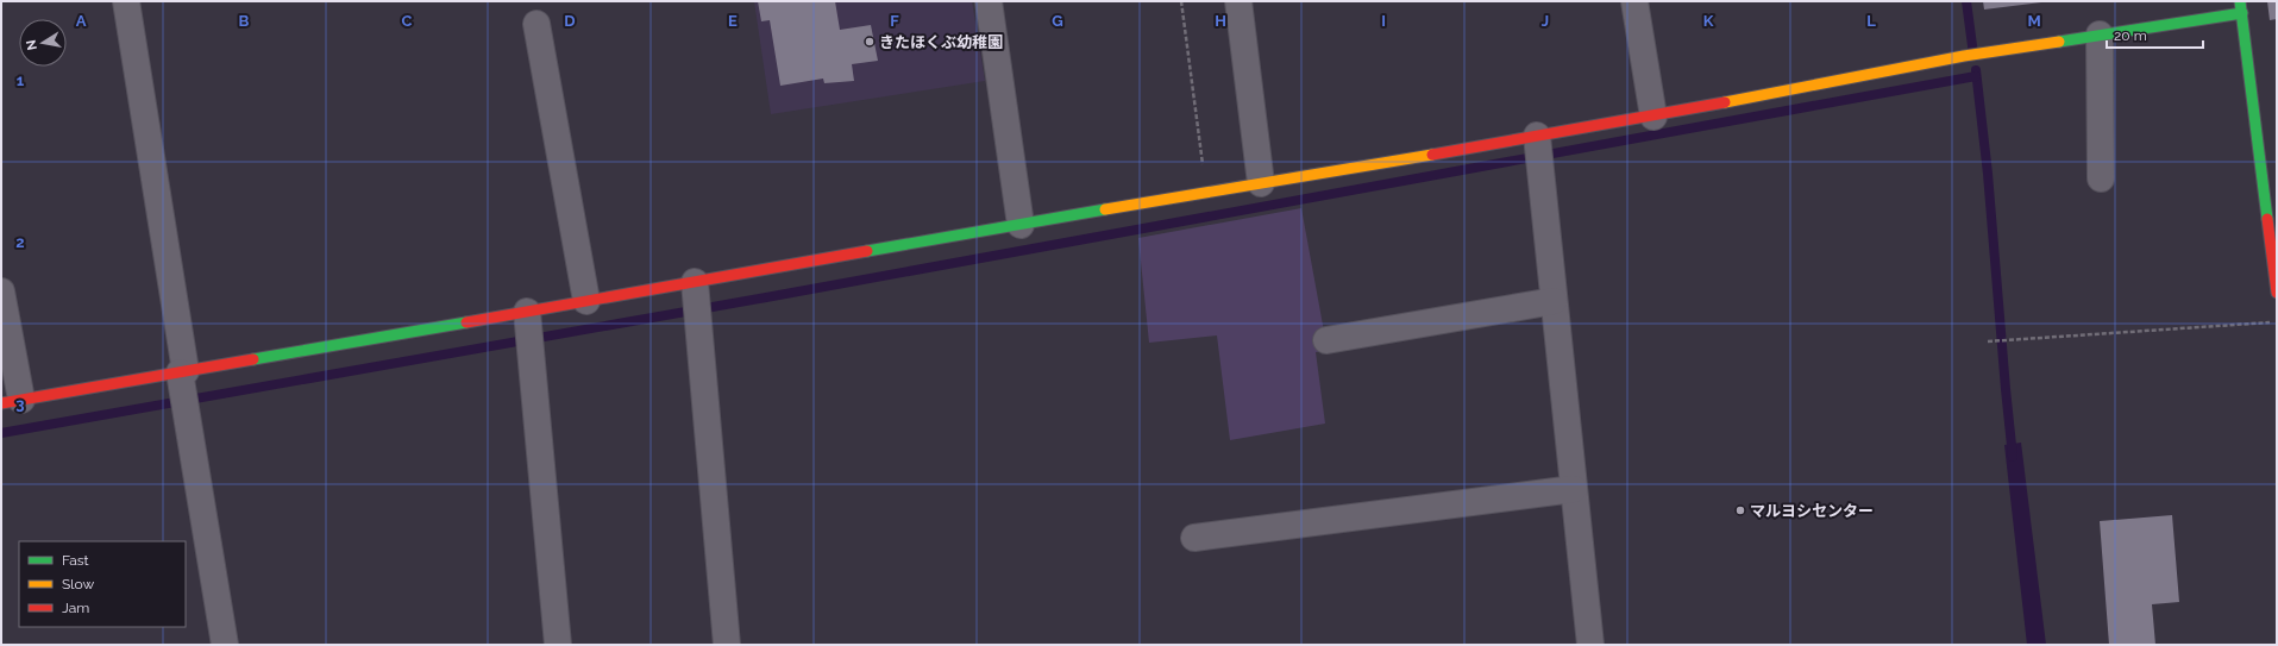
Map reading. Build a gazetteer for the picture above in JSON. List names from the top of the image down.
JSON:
{
  "places": ["きたほくぶ幼稚園", "マルヨシセンター"],
  "legend": ["Fast", "Slow", "Jam"],
  "scale_bar": "20 m",
  "north": "left",
  "grid": {
    "columns": [
      "A",
      "B",
      "C",
      "D",
      "E",
      "F",
      "G",
      "H",
      "I",
      "J",
      "K",
      "L",
      "M"
    ],
    "rows": ["1", "2", "3"]
  }
}
